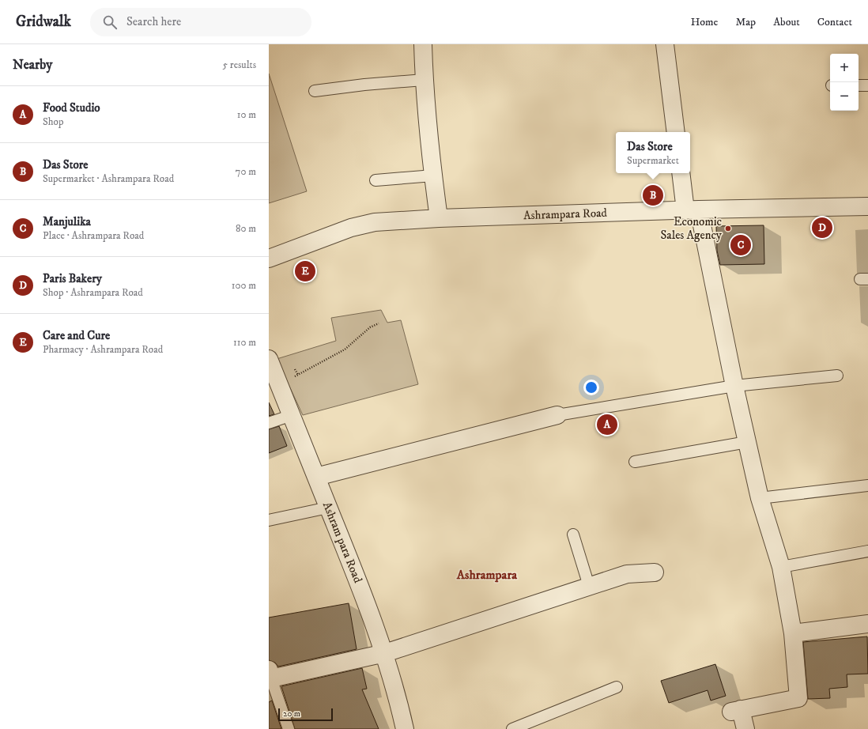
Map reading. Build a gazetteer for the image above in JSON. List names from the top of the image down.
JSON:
{
  "streets": {
    "street": ["Ashrampara Road", "Ashram para Road"]
  },
  "districts": ["Ashrampara"],
  "places": ["Economic Sales Agency"],
  "scale_bar": "20 m",
  "page": {
    "header": "Gridwalk",
    "search": "Search here",
    "nav": [
      "Home",
      "Map",
      "About",
      "Contact"
    ],
    "heading": ["Nearby", "5 results"],
    "map_buttons": ["+", "−"],
    "list": [
      {
        "mark": "A",
        "name": "Food Studio",
        "note": "Shop",
        "value": "10 m"
      },
      {
        "mark": "B",
        "name": "Das Store",
        "note": "Supermarket · Ashrampara Road",
        "value": "70 m"
      },
      {
        "mark": "C",
        "name": "Manjulika",
        "note": "Place · Ashrampara Road",
        "value": "80 m"
      },
      {
        "mark": "D",
        "name": "Paris Bakery",
        "note": "Shop · Ashrampara Road",
        "value": "100 m"
      },
      {
        "mark": "E",
        "name": "Care and Cure",
        "note": "Pharmacy · Ashrampara Road",
        "value": "110 m"
      }
    ],
    "popup": ["Das Store", "Supermarket"],
    "pins": [
      "B",
      "D",
      "C",
      "E",
      "A"
    ],
    "scale": "20 m"
  }
}
